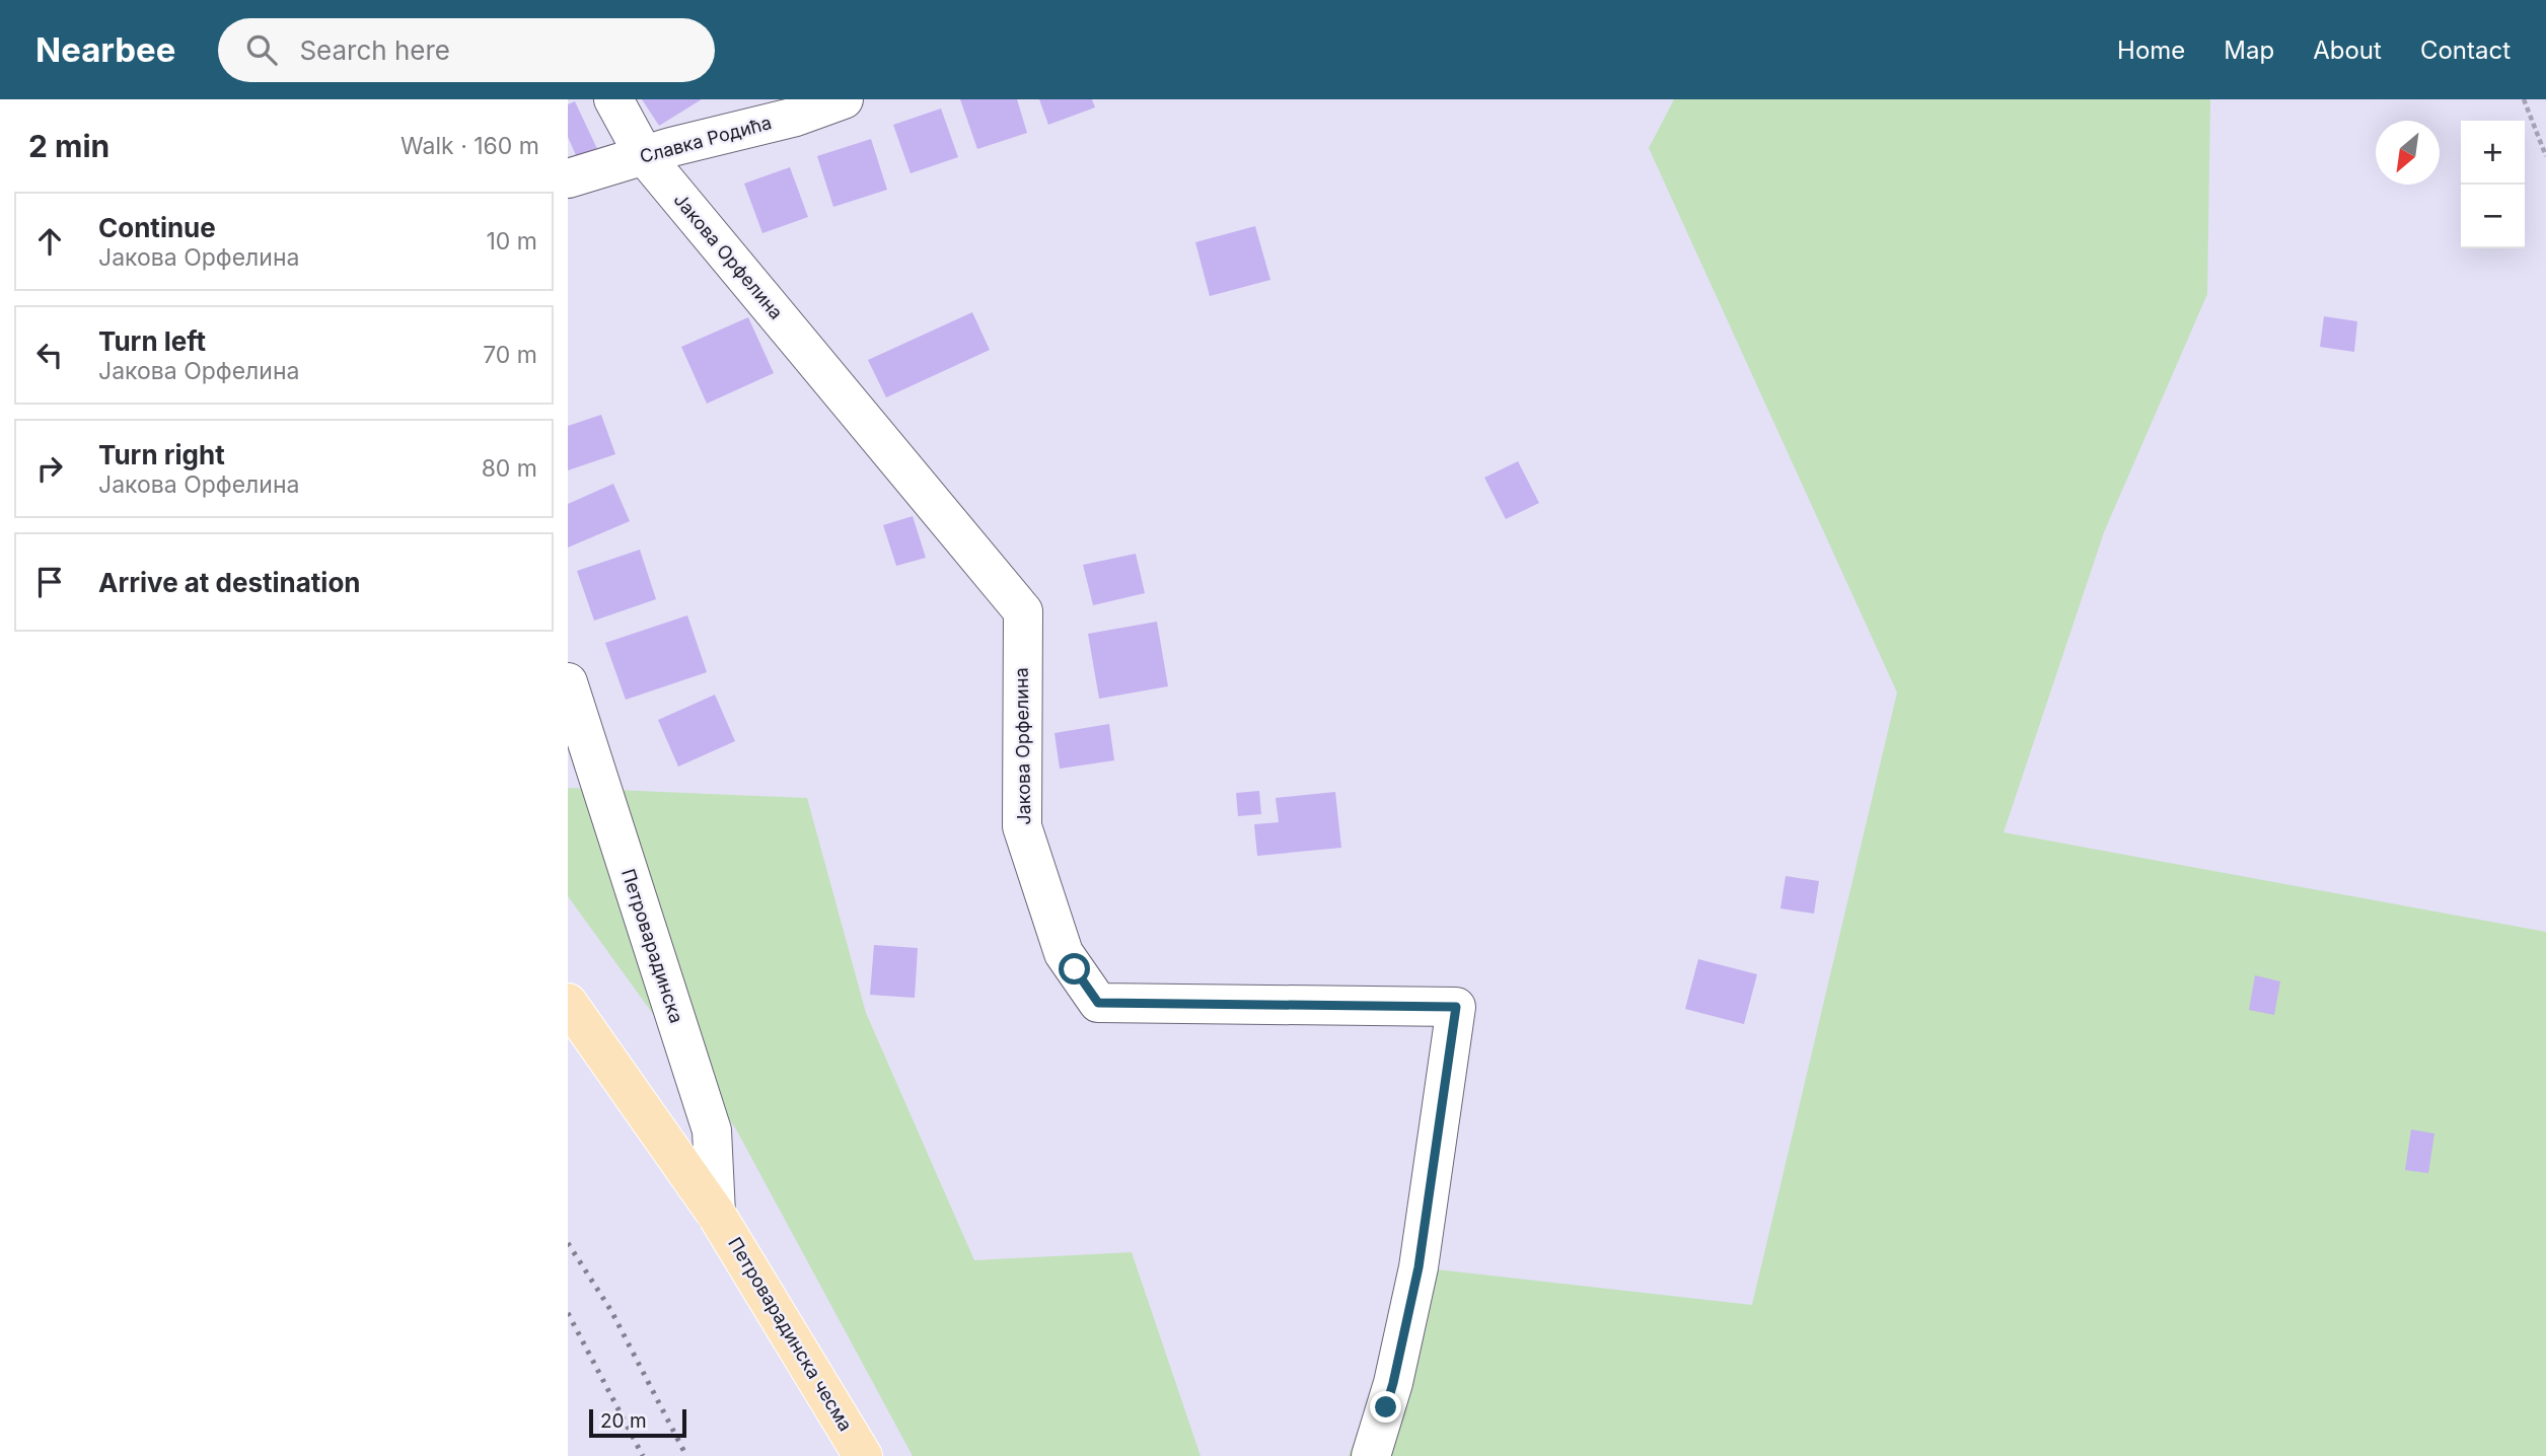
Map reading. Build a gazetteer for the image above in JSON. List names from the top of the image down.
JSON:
{
  "streets": {
    "main road": ["Петроварадинска чесма"],
    "street": ["Славка Родића", "Јакова Орфелина", "Петроварадинска"]
  },
  "crossings": [
    ["Славка Родића", "Јакова Орфелина"],
    ["Петроварадинска", "Петроварадинска чесма"]
  ],
  "scale_bar": "20 m",
  "north": "bottom left",
  "page": {
    "header": "Nearbee",
    "search": "Search here",
    "nav": [
      "Home",
      "Map",
      "About",
      "Contact"
    ],
    "heading": ["2 min", "Walk · 160 m"],
    "map_buttons": ["+", "−"],
    "list": [
      ["Continue", "Јакова Орфелина", "10 m"],
      ["Turn left", "Јакова Орфелина", "70 m"],
      ["Turn right", "Јакова Орфелина", "80 m"],
      "Arrive at destination"
    ],
    "scale": "20 m"
  }
}
